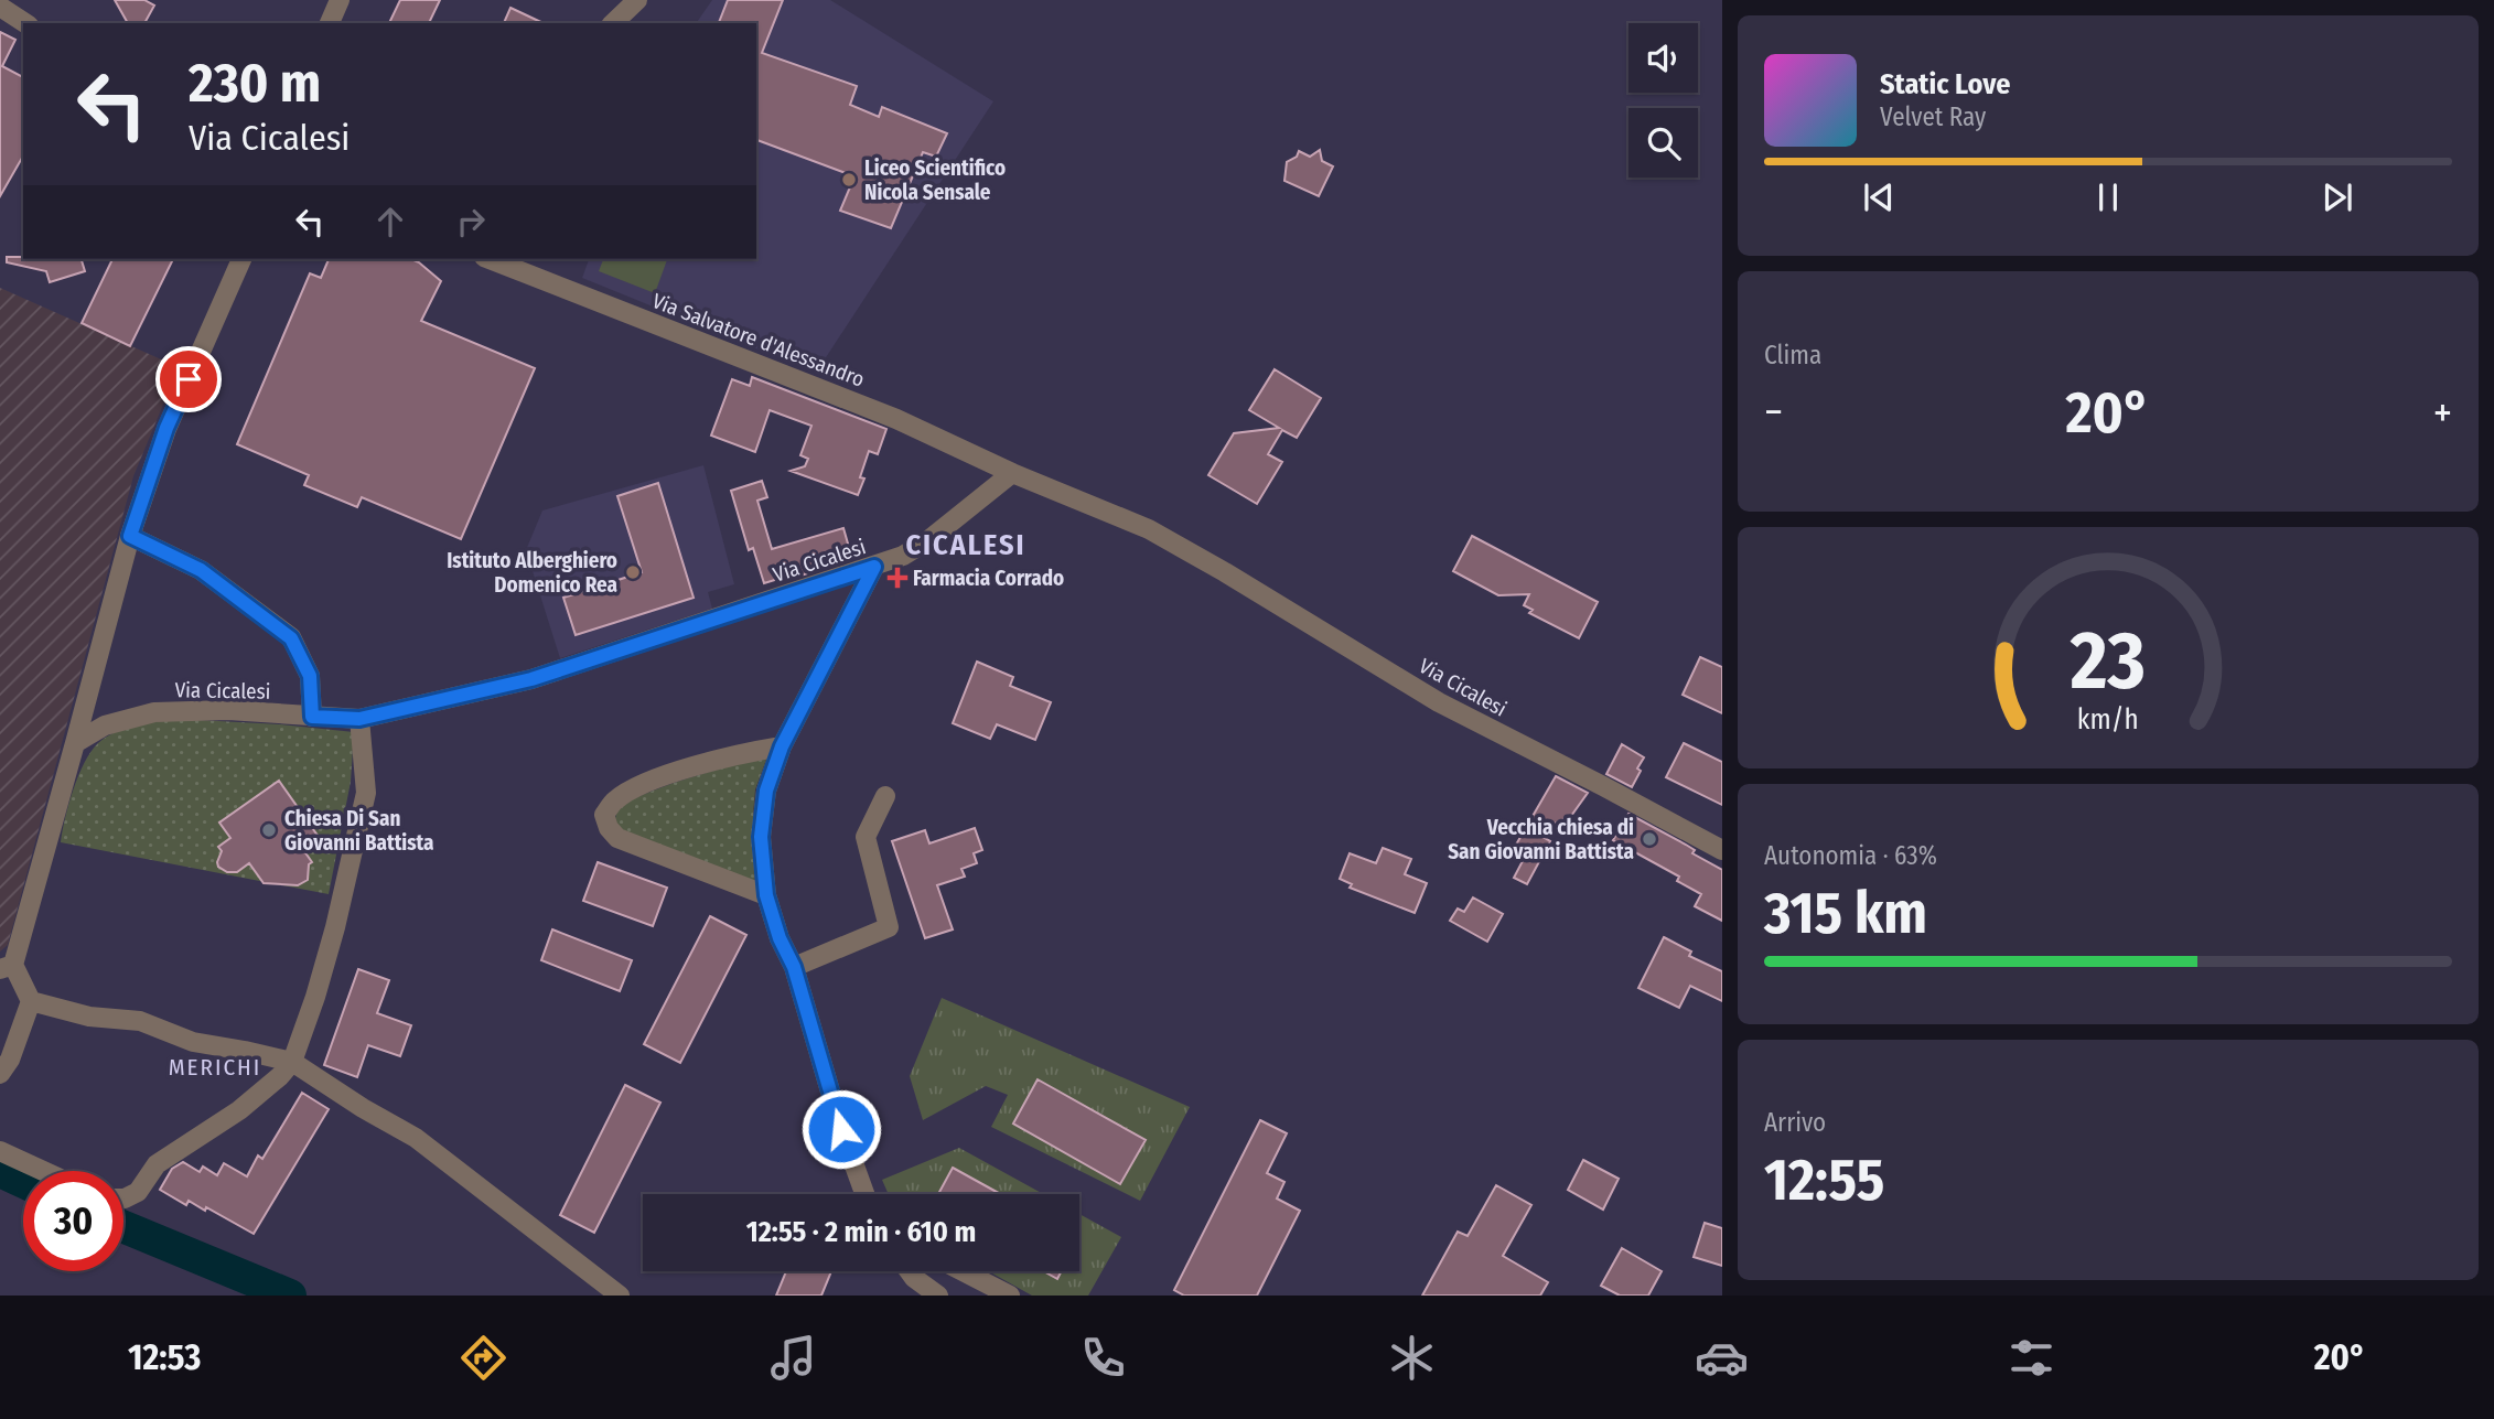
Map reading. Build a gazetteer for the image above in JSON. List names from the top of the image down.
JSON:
{
  "streets": {
    "street": ["Via Salvatore d'Alessandro", "Via Cicalesi"]
  },
  "crossings": [
    ["Via Salvatore d'Alessandro", "Via Cicalesi"]
  ],
  "districts": ["CICALESI", "MERICHI"],
  "places": {
    "other": [
      "Liceo Scientifico Nicola Sensale",
      "Istituto Alberghiero Domenico Rea",
      "Chiesa Di San Giovanni Battista",
      "Vecchia chiesa di San Giovanni Battista"
    ],
    "health": ["Farmacia Corrado"]
  },
  "page": {
    "turn": ["230 m", "Via Cicalesi"],
    "song": ["Static Love", "Velvet Ray"],
    "tile": [
      "Clima",
      ["Autonomia · 63%", "315 km"],
      ["Arrivo", "12:55"]
    ],
    "heat": ["−", "20°", "+"],
    "limit": "30",
    "trip": "12:55 · 2 min · 610 m",
    "tabs": ["12:53", "20°"],
    "gauge": ["23", "km/h"]
  }
}
